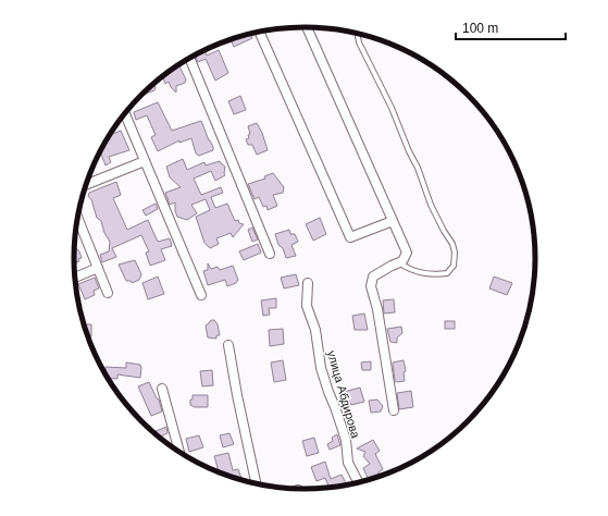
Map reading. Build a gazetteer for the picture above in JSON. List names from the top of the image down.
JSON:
{
  "streets": {
    "street": ["улица Абдирова"]
  },
  "scale_bar": "100 m"
}
